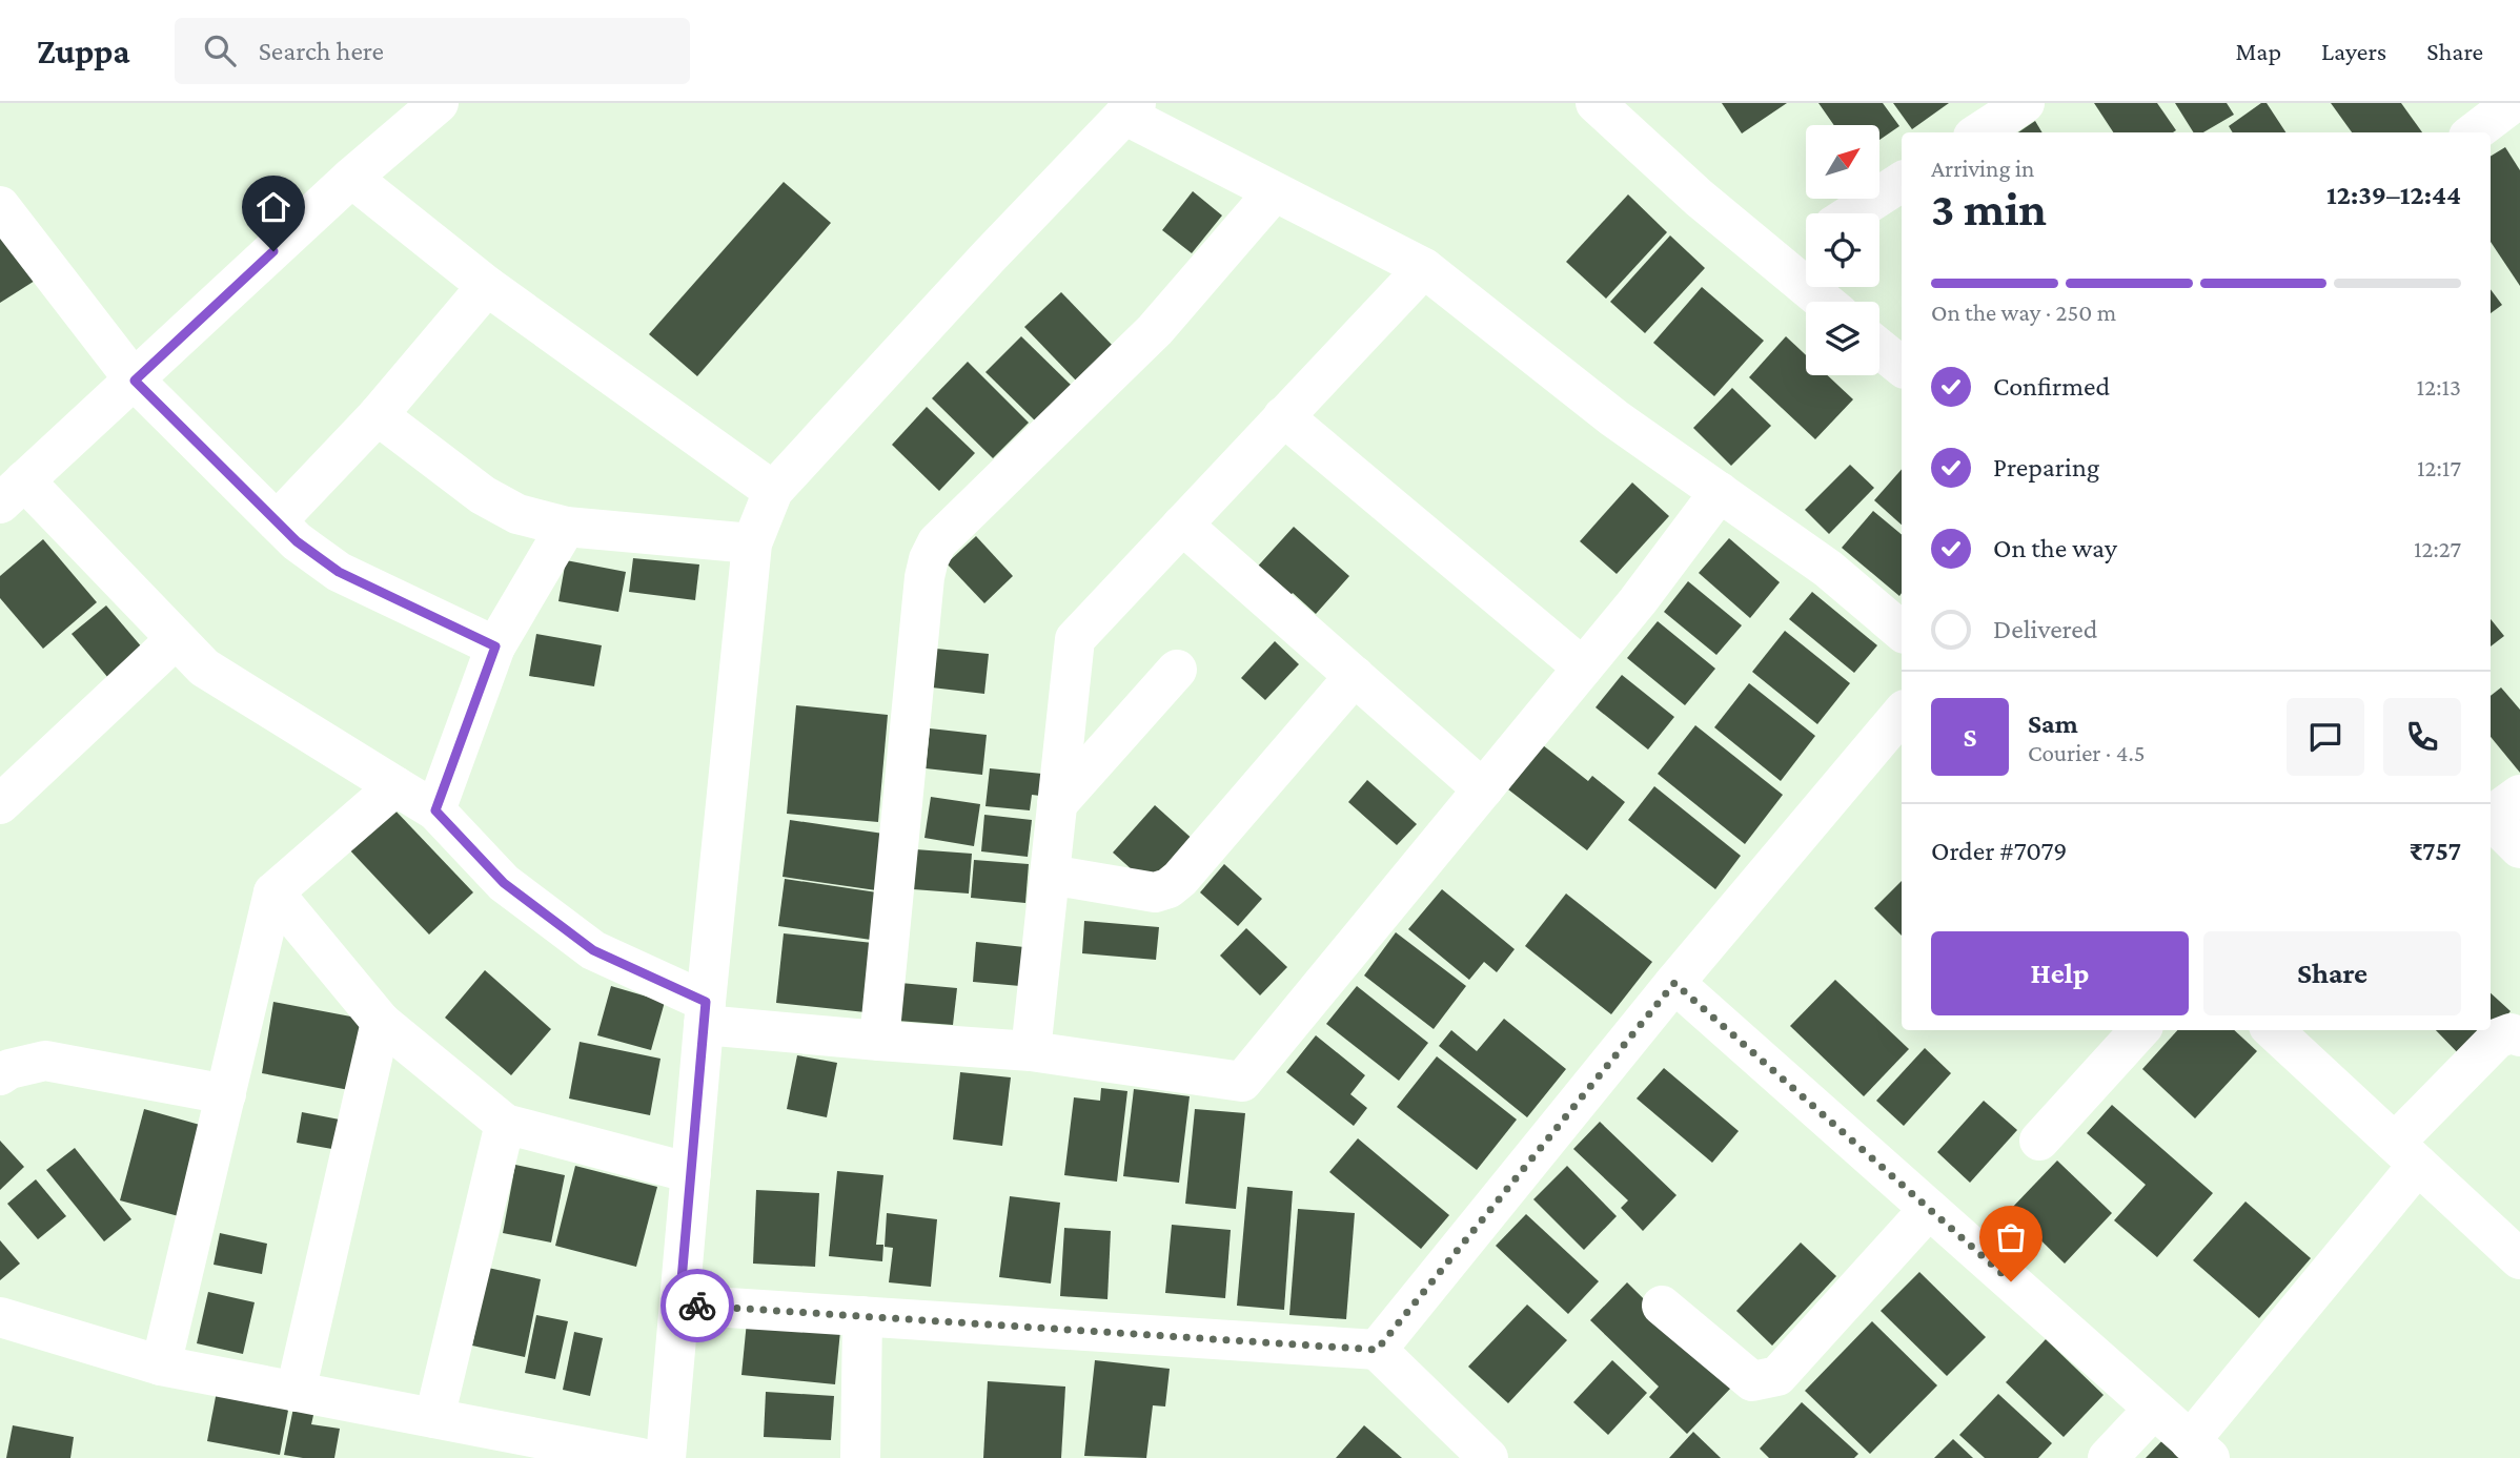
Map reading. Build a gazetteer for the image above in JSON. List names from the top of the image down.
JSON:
{
  "north": "top right",
  "page": {
    "header": "Zuppa",
    "search": "Search here",
    "nav": ["Map", "Layers", "Share"],
    "heading": ["3 min", "Arriving in", "12:39–12:44"],
    "panel": [
      "Sam",
      "Courier · 4.5",
      "Order #7079",
      "₹757"
    ],
    "bar": "On the way · 250 m",
    "list": [
      ["Confirmed", "12:13"],
      ["Preparing", "12:17"],
      ["On the way", "12:27"],
      "Delivered"
    ],
    "round": "S",
    "buttons": ["Help", "Share"]
  }
}
